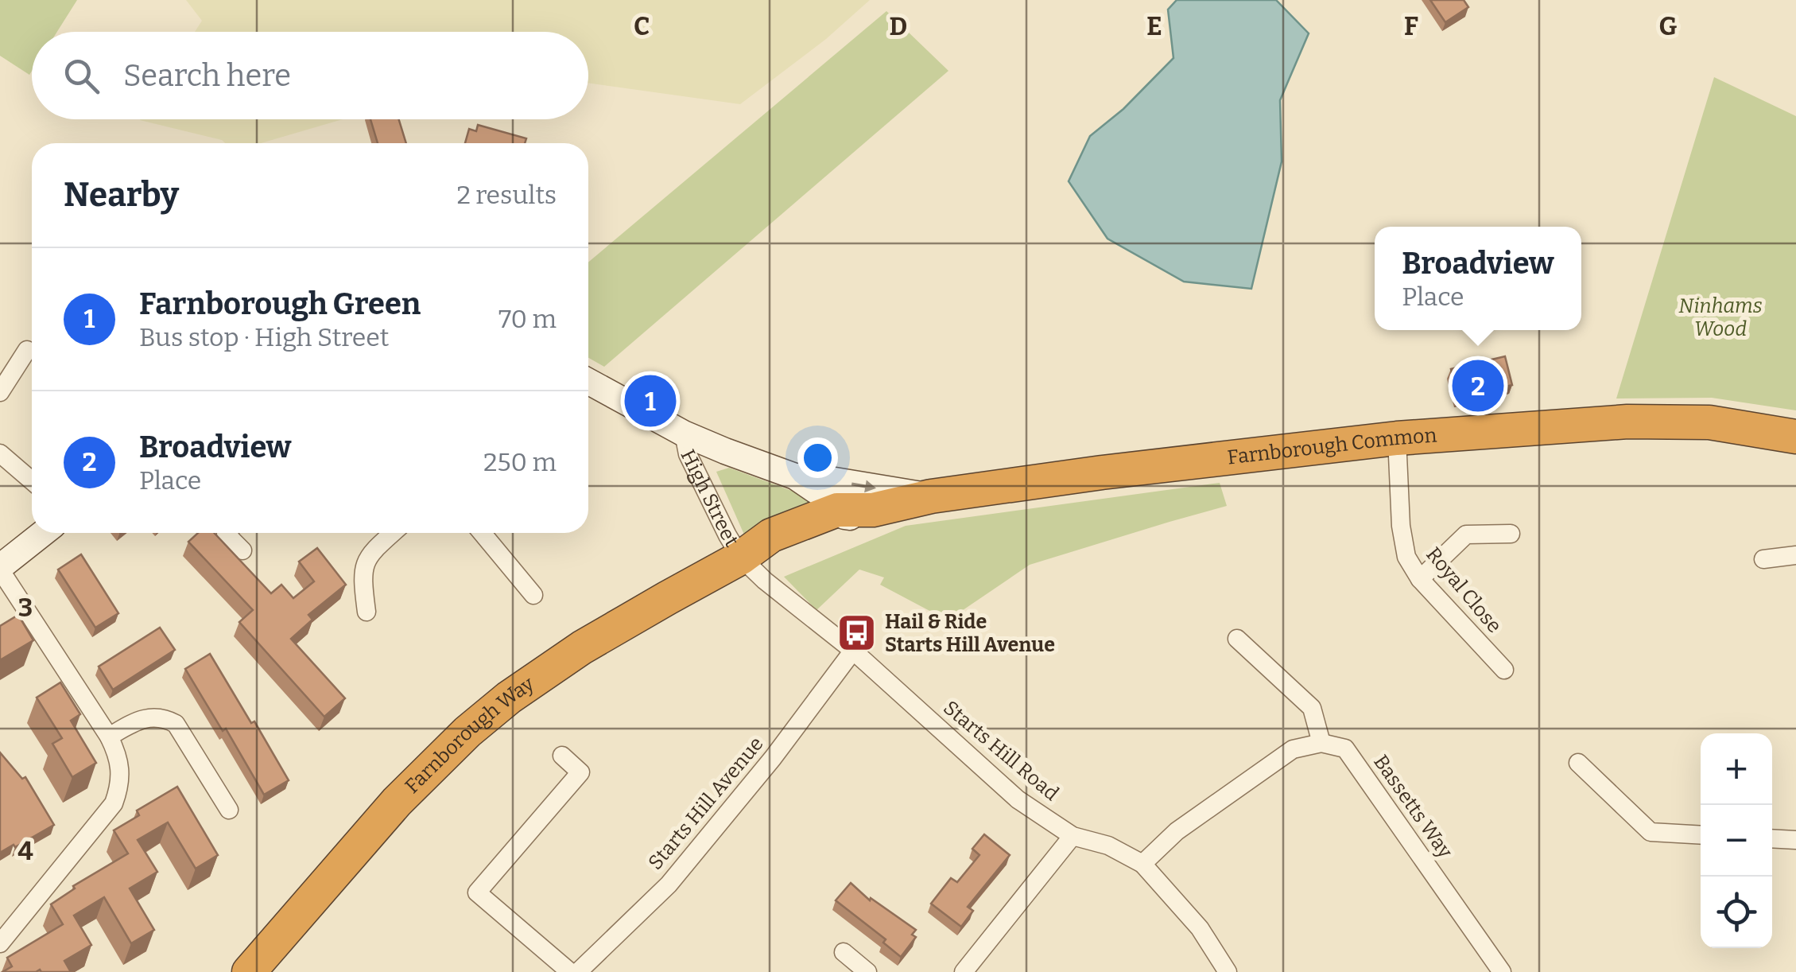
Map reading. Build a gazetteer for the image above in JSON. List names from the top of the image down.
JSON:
{
  "streets": {
    "highway": ["Farnborough Common", "Farnborough Way"],
    "main road": ["High Street"],
    "street": [
      "Royal Close",
      "Starts Hill Road",
      "Starts Hill Avenue",
      "Bassetts Way"
    ]
  },
  "crossings": [
    ["Farnborough Common", "High Street"],
    ["Farnborough Common", "Royal Close"],
    ["Farnborough Common", "Farnborough Way"],
    ["Farnborough Common", "Starts Hill Road"],
    ["High Street", "Farnborough Way"],
    ["High Street", "Starts Hill Road"],
    ["Farnborough Way", "Starts Hill Road"],
    ["Starts Hill Road", "Starts Hill Avenue"]
  ],
  "parks": ["Ninhams Wood"],
  "places": {
    "bus stop": ["Hail & Ride Starts Hill Avenue"]
  },
  "page": {
    "search": "Search here",
    "heading": ["Nearby", "2 results"],
    "popup": ["Broadview", "Place"],
    "list": [
      {
        "mark": "1",
        "name": "Farnborough Green",
        "note": "Bus stop · High Street",
        "value": "70 m"
      },
      {
        "mark": "2",
        "name": "Broadview",
        "note": "Place",
        "value": "250 m"
      }
    ],
    "pins": ["2", "1"],
    "map_buttons": ["+", "−"]
  },
  "grid": {
    "columns": [
      "C",
      "D",
      "E",
      "F",
      "G"
    ],
    "rows": ["3", "4"]
  }
}
